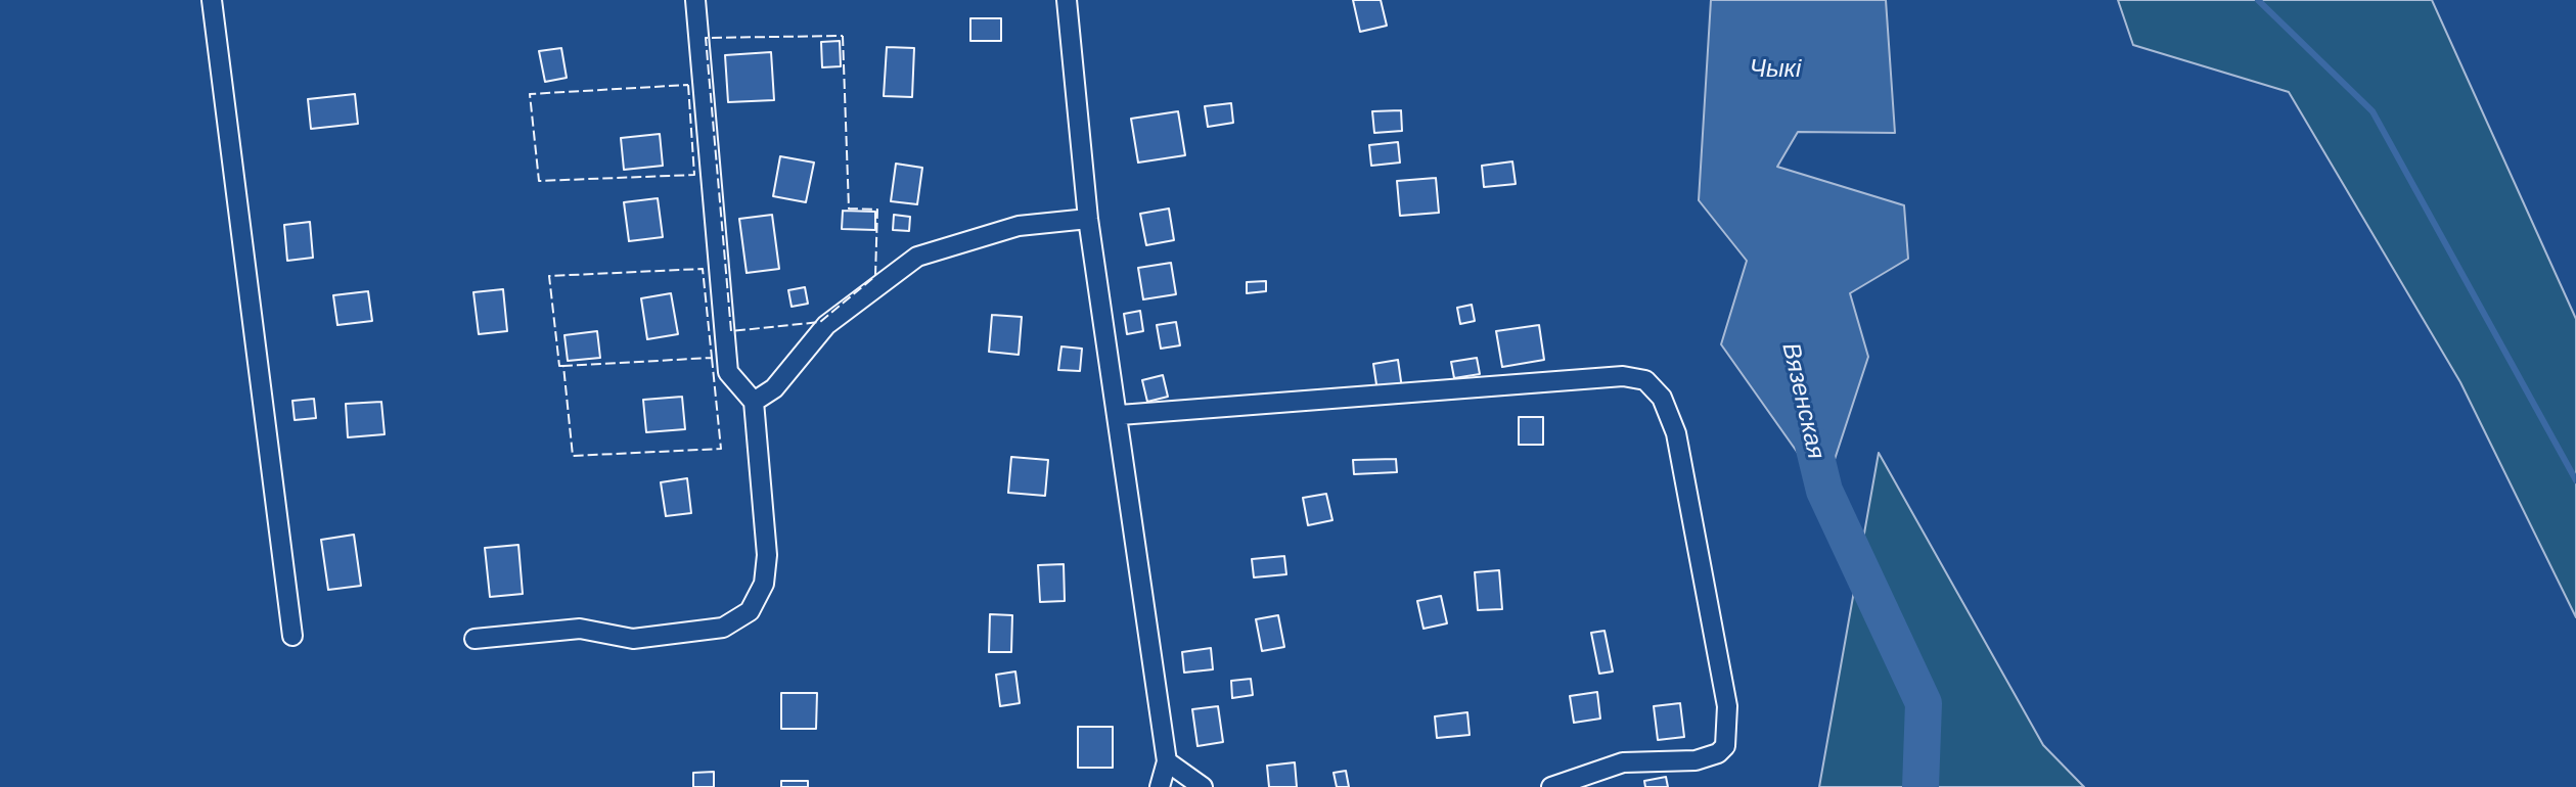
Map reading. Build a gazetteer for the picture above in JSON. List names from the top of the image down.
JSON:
{
  "water": ["Чыкі", "Вязенская"]
}
